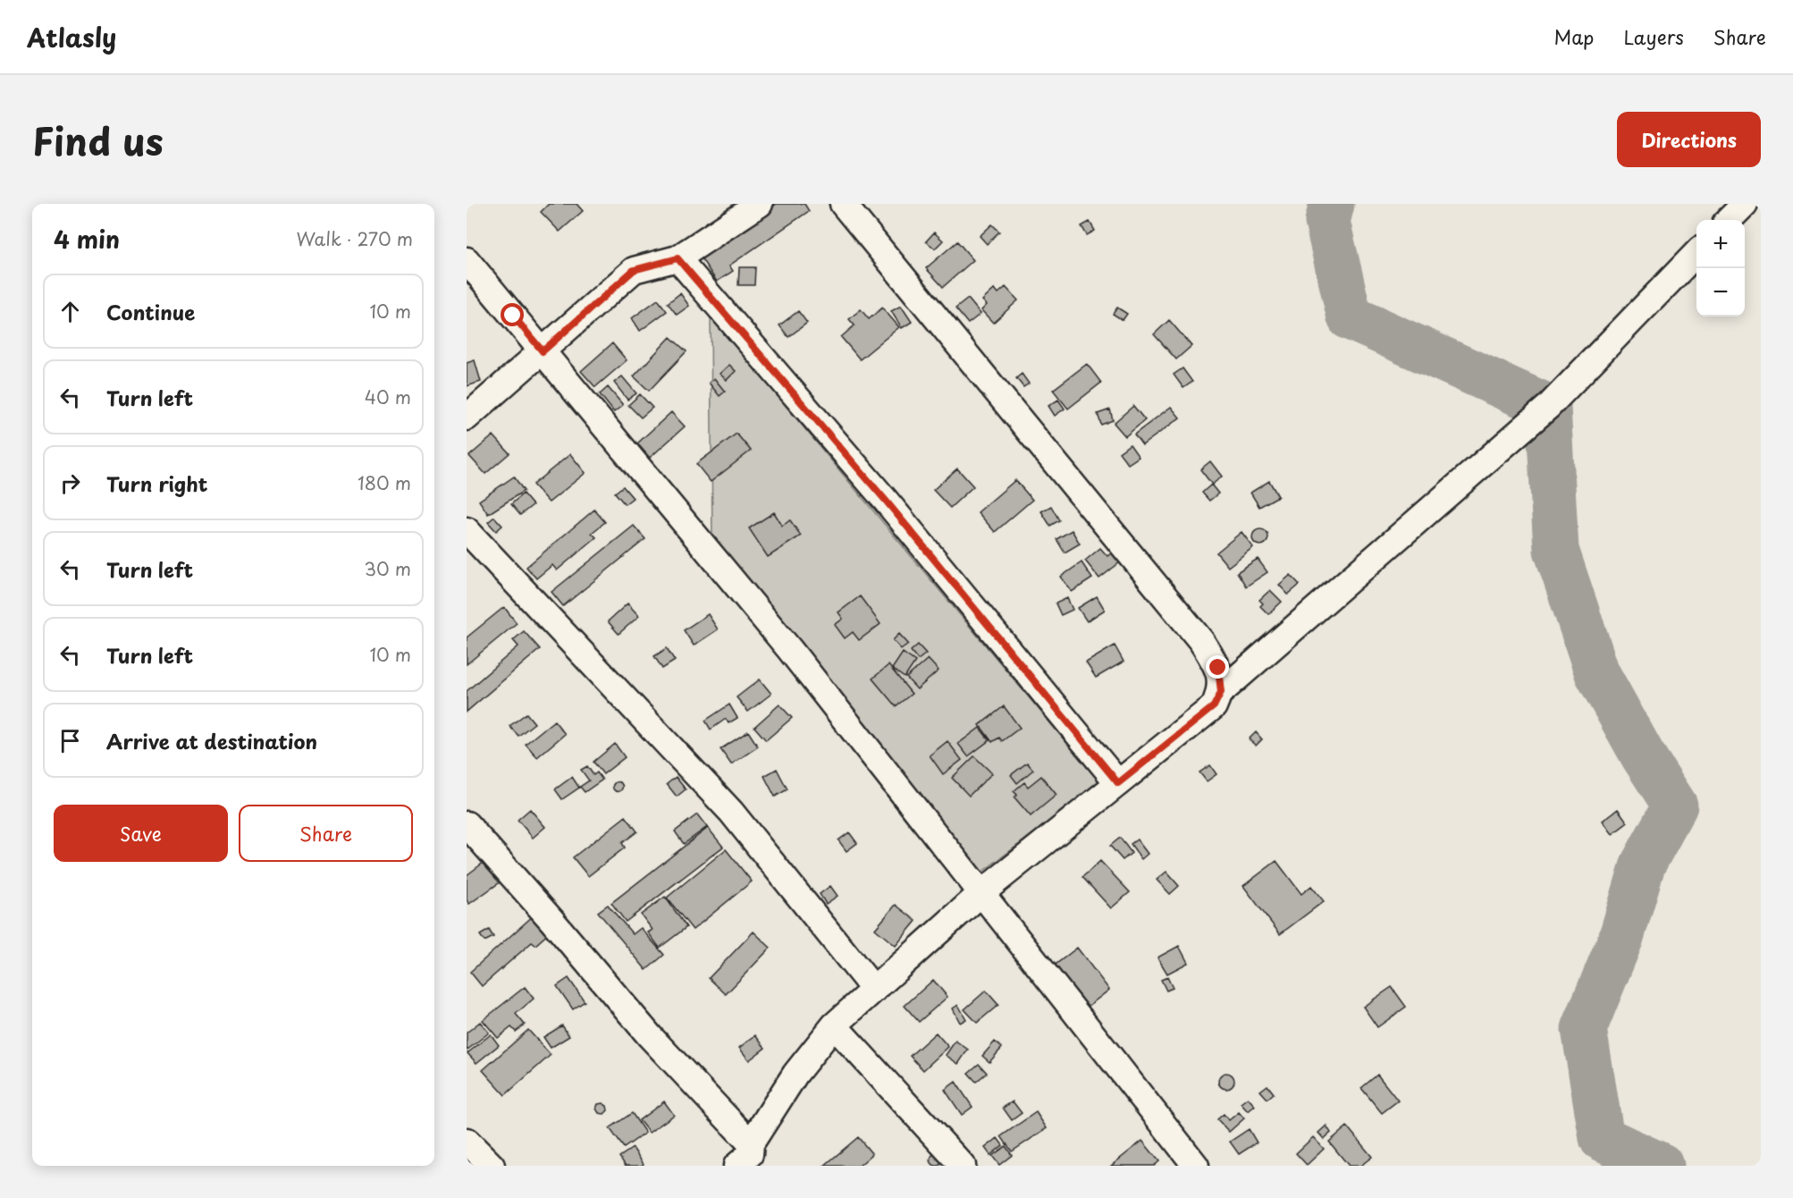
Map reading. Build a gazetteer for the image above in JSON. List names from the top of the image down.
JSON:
{
  "page": {
    "header": "Atlasly",
    "nav": ["Map", "Layers", "Share"],
    "title": "Find us",
    "buttons": [
      "Directions",
      ["Save", "Share"]
    ],
    "heading": ["4 min", "Walk · 270 m"],
    "map_buttons": ["+", "−"],
    "list": [
      ["Continue", "10 m"],
      ["Turn left", "40 m"],
      ["Turn right", "180 m"],
      ["Turn left", "30 m"],
      ["Turn left", "10 m"],
      "Arrive at destination"
    ]
  }
}
